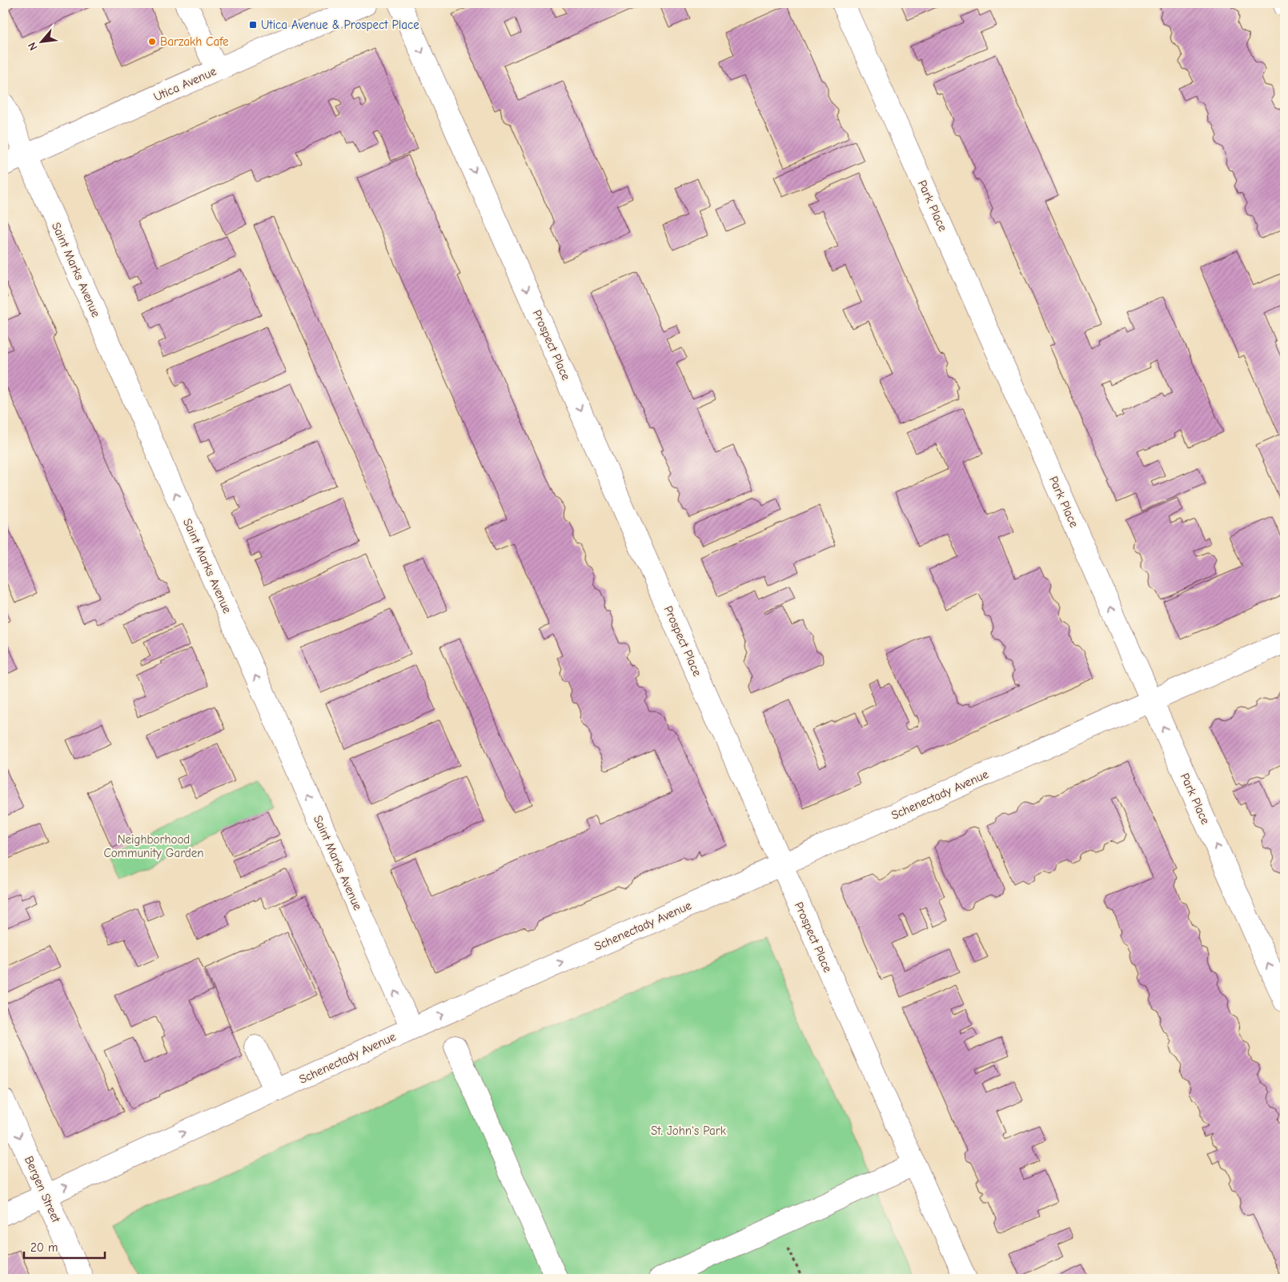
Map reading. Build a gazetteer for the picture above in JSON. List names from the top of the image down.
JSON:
{
  "streets": {
    "street": [
      "Utica Avenue",
      "Park Place",
      "Saint Marks Avenue",
      "Prospect Place",
      "Schenectady Avenue",
      "Bergen Street"
    ]
  },
  "crossings": [
    ["Utica Avenue", "Saint Marks Avenue"],
    ["Park Place", "Schenectady Avenue"],
    ["Saint Marks Avenue", "Schenectady Avenue"],
    ["Prospect Place", "Schenectady Avenue"],
    ["Schenectady Avenue", "Bergen Street"]
  ],
  "one_way": [
    "Park Place",
    "Saint Marks Avenue",
    "Prospect Place",
    "Schenectady Avenue",
    "Bergen Street"
  ],
  "parks": ["Neighborhood Community Garden", "St. John's Park"],
  "places": {
    "transit": ["Utica Avenue & Prospect Place"],
    "other": ["Barzakh Cafe"]
  },
  "scale_bar": "20 m",
  "north": "bottom left"
}
